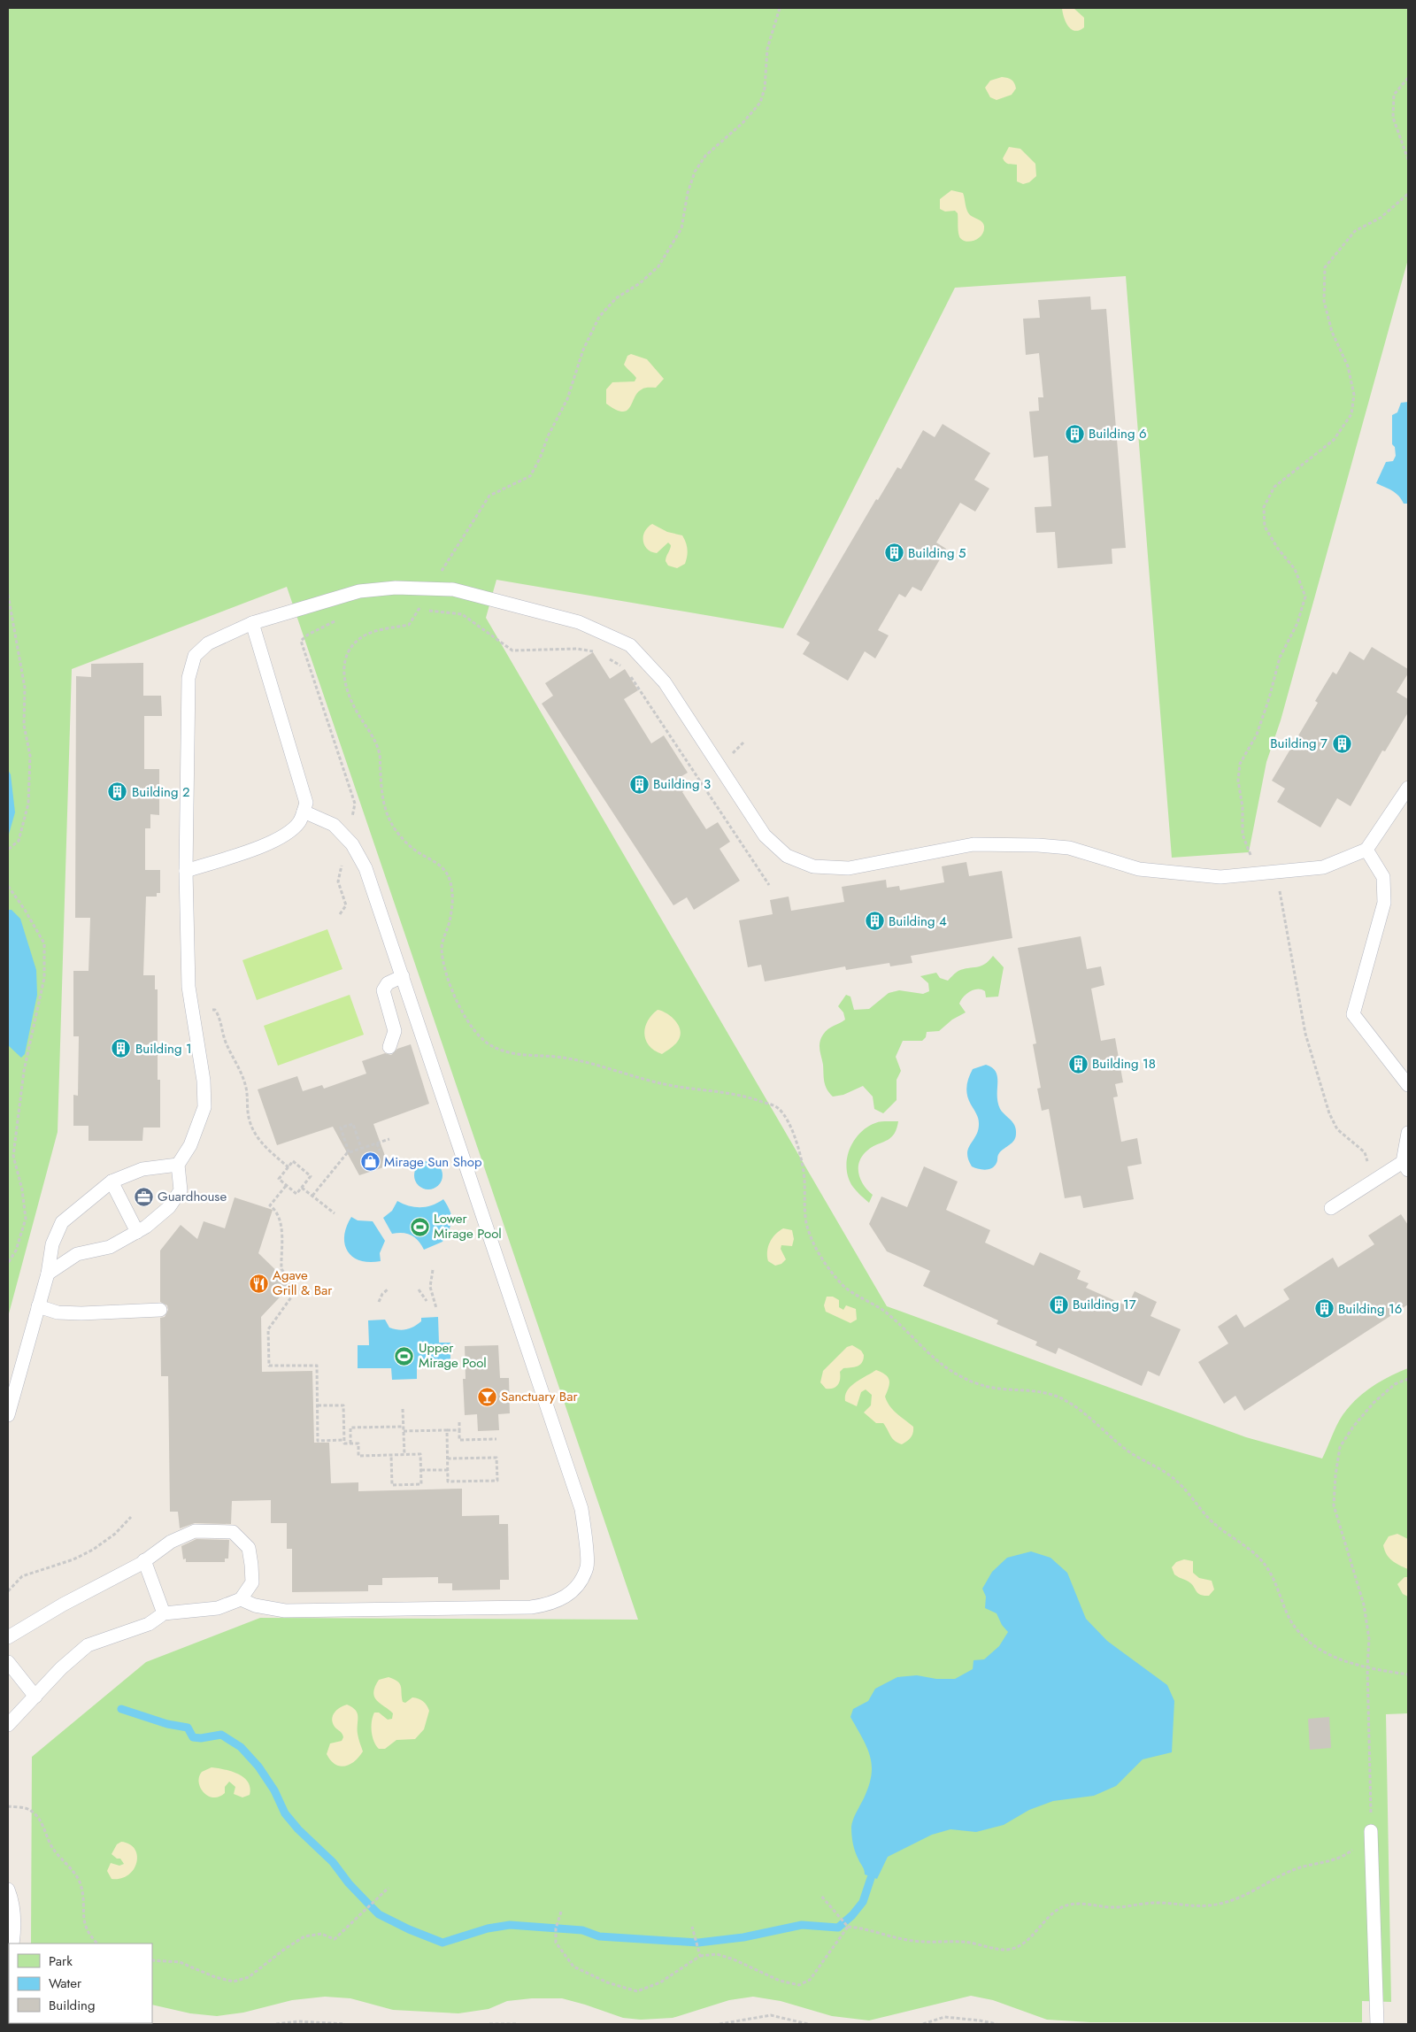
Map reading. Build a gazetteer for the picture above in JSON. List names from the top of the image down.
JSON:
{
  "places": {
    "building": [
      "Building 6",
      "Building 5",
      "Building 7",
      "Building 3",
      "Building 2",
      "Building 4",
      "Building 1",
      "Building 18",
      "Building 17",
      "Building 16"
    ],
    "shop": ["Mirage Sun Shop"],
    "office": ["Guardhouse"],
    "sports": ["Lower Mirage Pool", "Upper Mirage Pool"],
    "restaurant": ["Agave Grill & Bar"],
    "bar": ["Sanctuary Bar"]
  },
  "legend": ["Park", "Water", "Building"]
}
